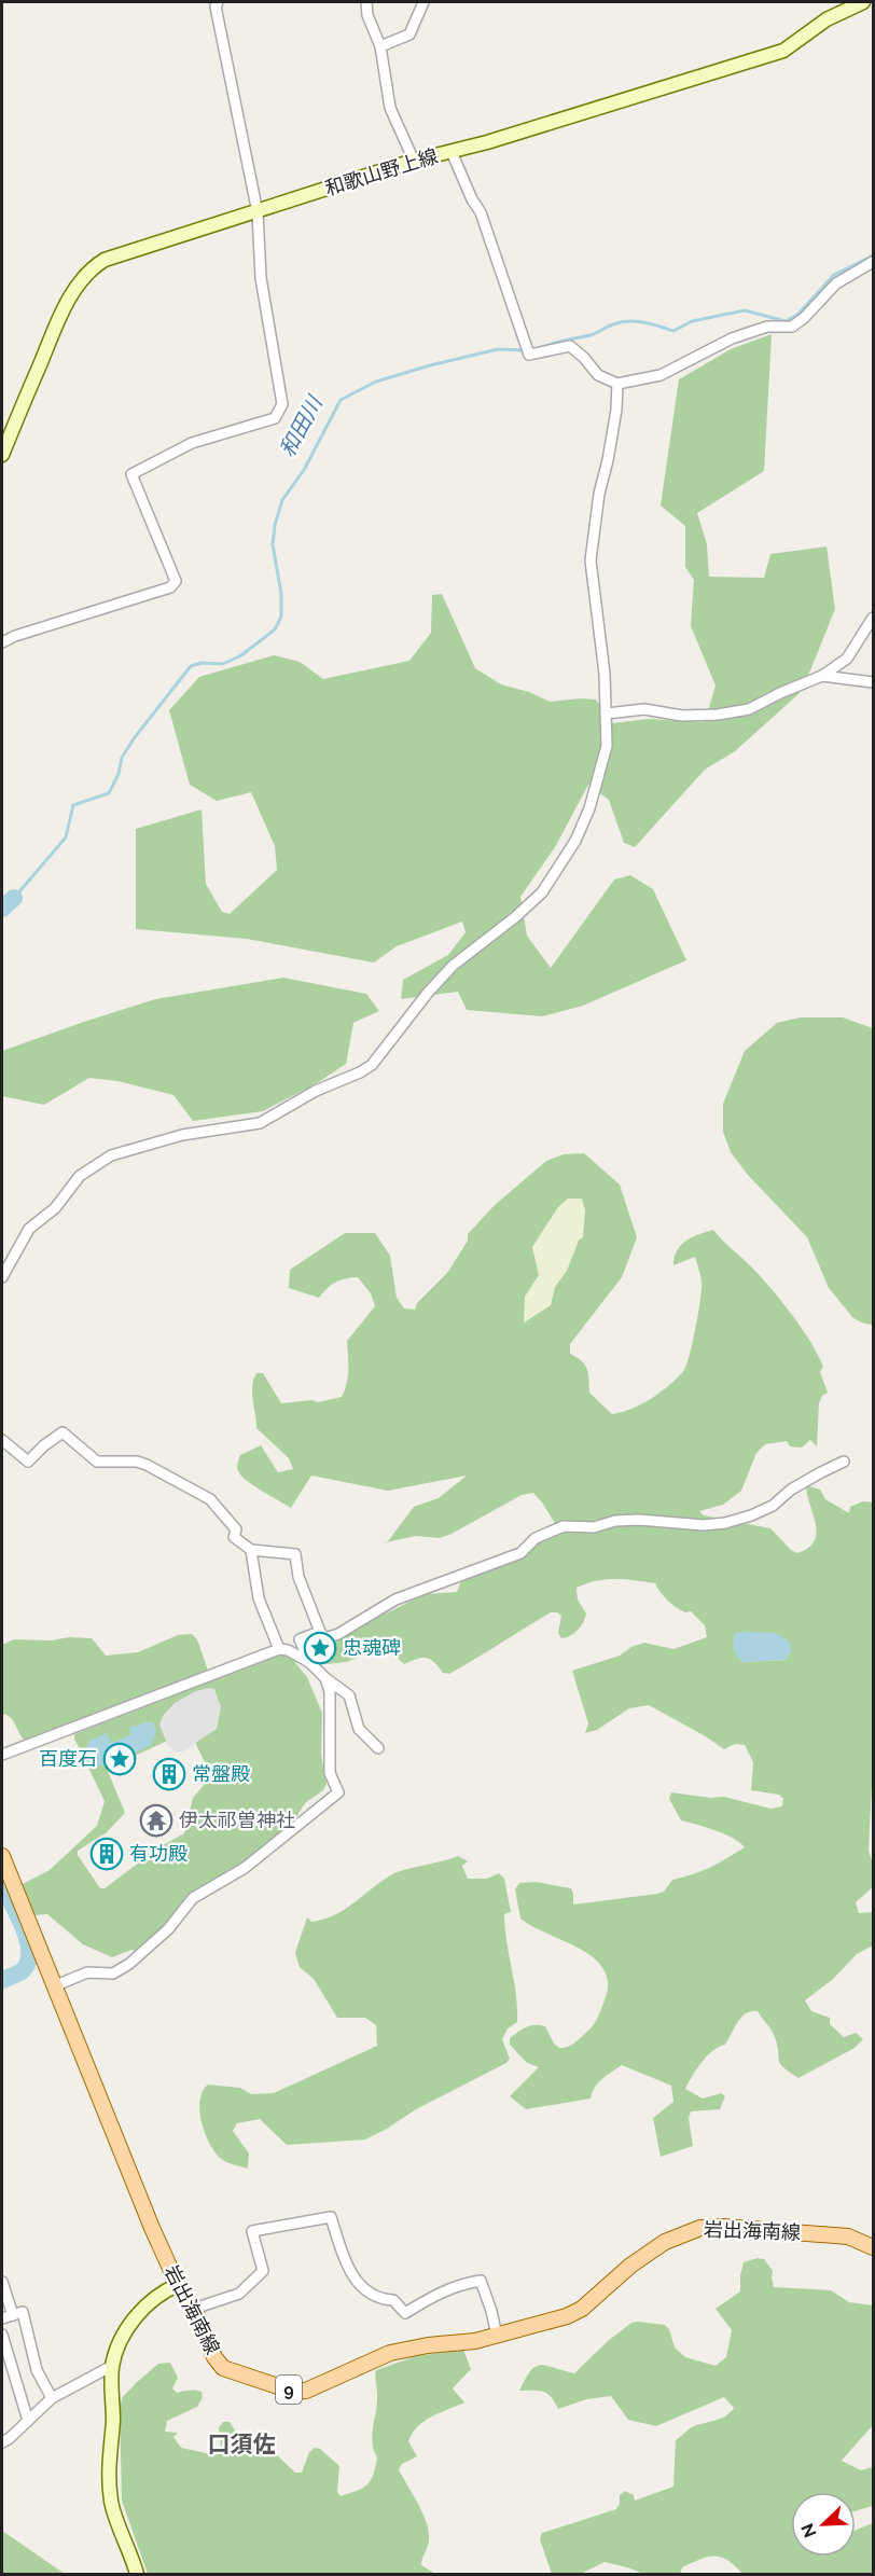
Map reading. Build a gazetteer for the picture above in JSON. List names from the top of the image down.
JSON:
{
  "streets": {
    "main road": ["和歌山野上線", "岩出海南線", "9"]
  },
  "districts": ["口須佐"],
  "water": ["和田川"],
  "places": {
    "place": ["忠魂碑", "百度石"],
    "building": ["常盤殿", "有功殿"],
    "temple": ["伊太祁曽神社"]
  },
  "north": "bottom left"
}
